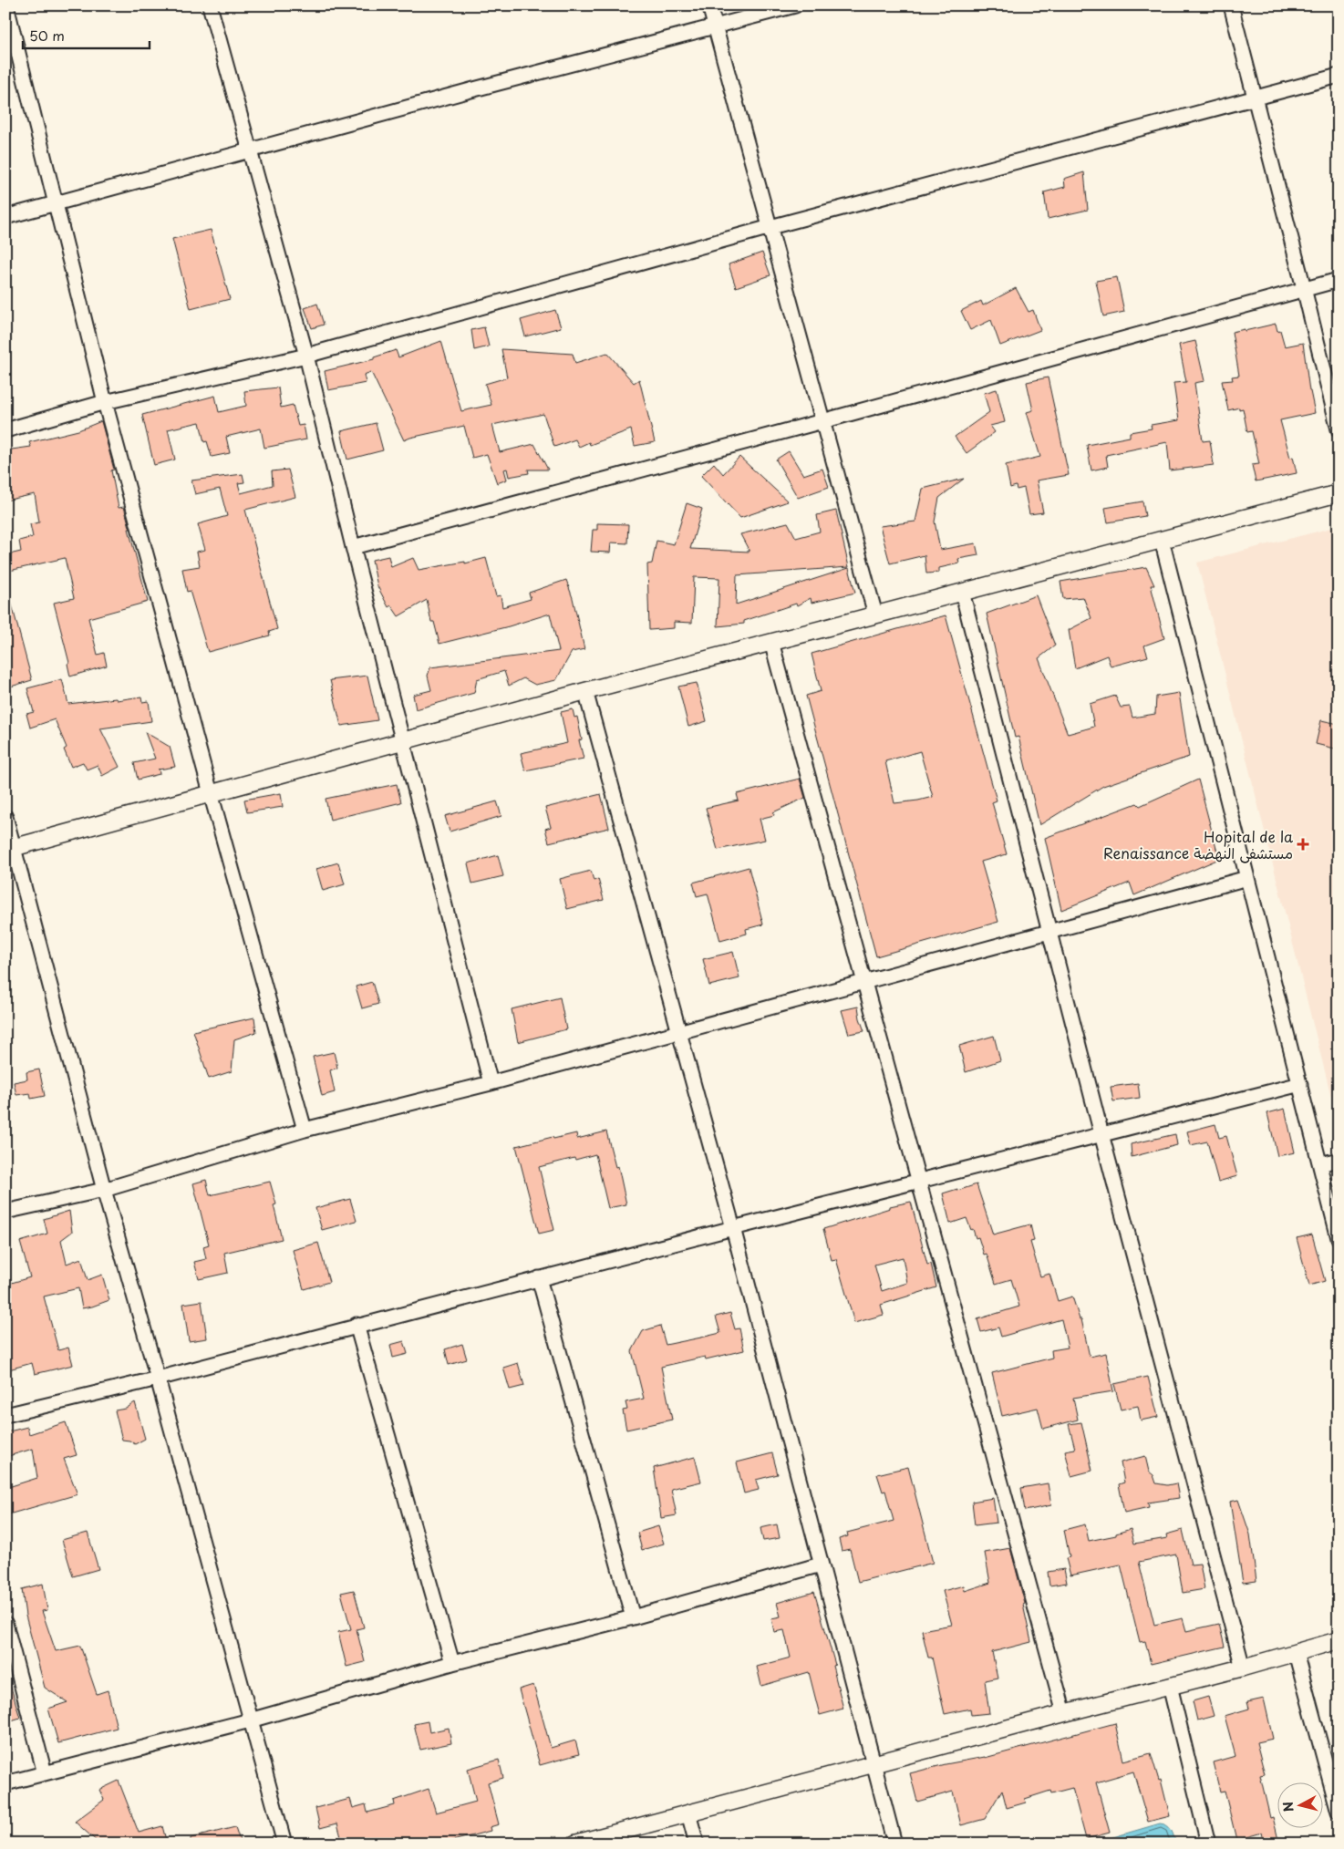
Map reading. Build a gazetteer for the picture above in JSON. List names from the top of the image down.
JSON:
{
  "places": {
    "health": ["Hopital de la Renaissance مستشفى النهضة"]
  },
  "scale_bar": "50 m",
  "north": "left"
}
